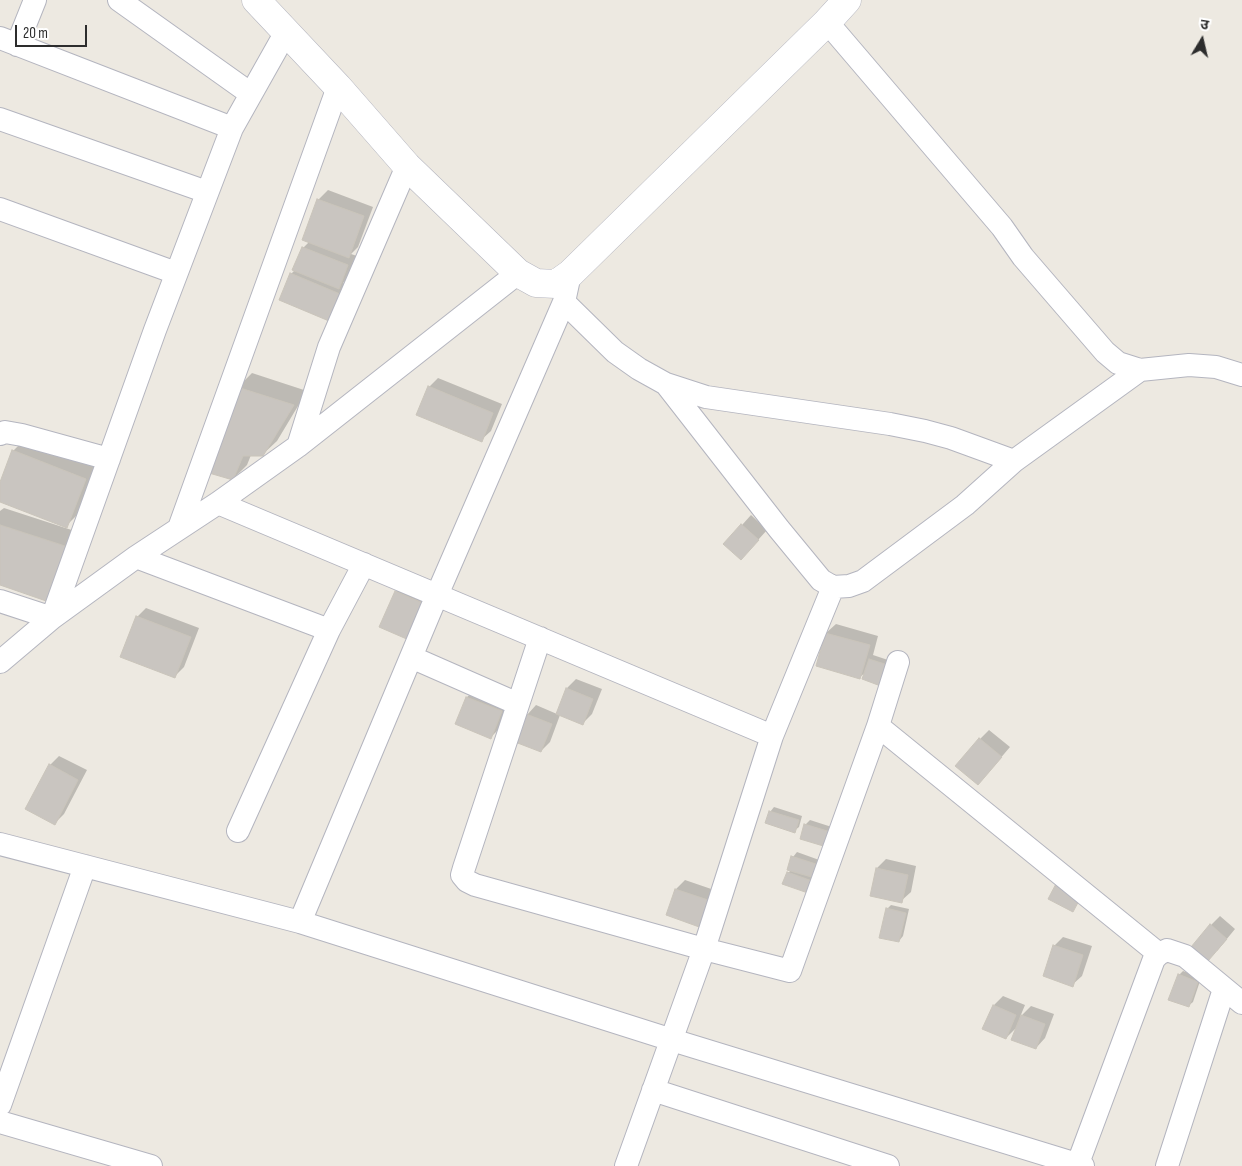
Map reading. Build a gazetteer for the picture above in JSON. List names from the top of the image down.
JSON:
{
  "scale_bar": "20 m",
  "north": "top"
}
